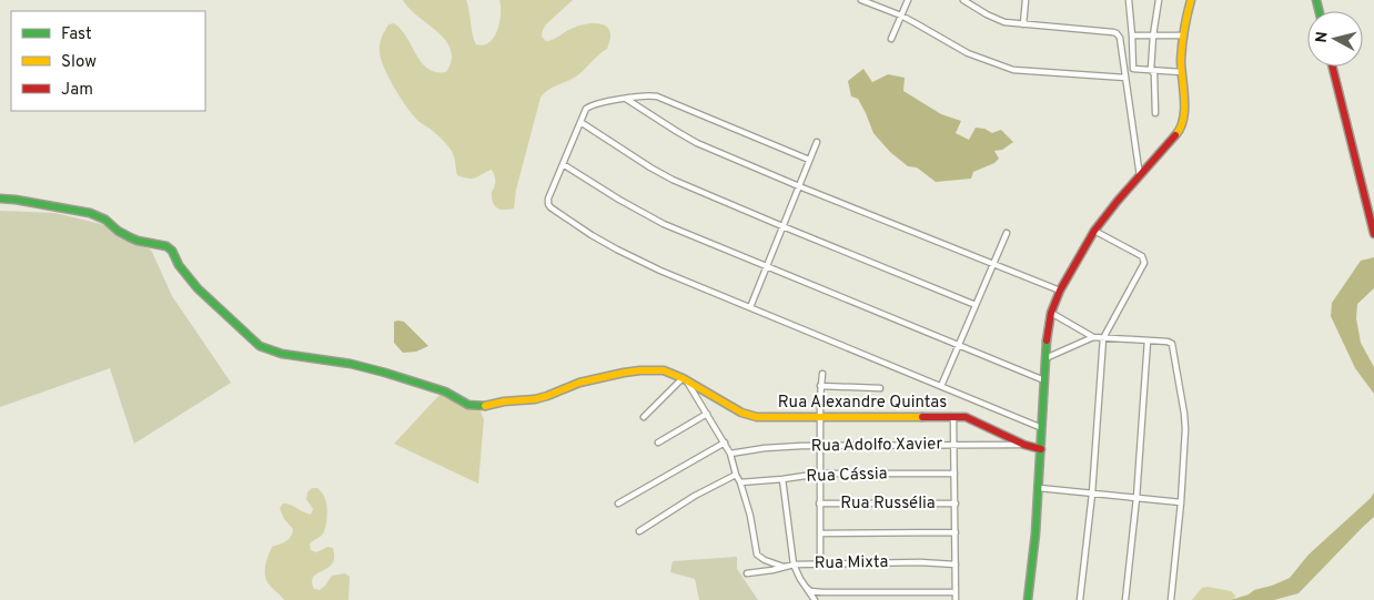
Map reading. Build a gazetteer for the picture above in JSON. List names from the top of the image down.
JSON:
{
  "streets": {
    "street": [
      "Rua Alexandre Quintas",
      "Rua Adolfo Xavier",
      "Rua Cássia",
      "Rua Russélia",
      "Rua Mixta"
    ]
  },
  "crossings": [
    ["Rua Alexandre Quintas", "Rua Adolfo Xavier"]
  ],
  "legend": ["Fast", "Slow", "Jam"],
  "north": "left"
}
